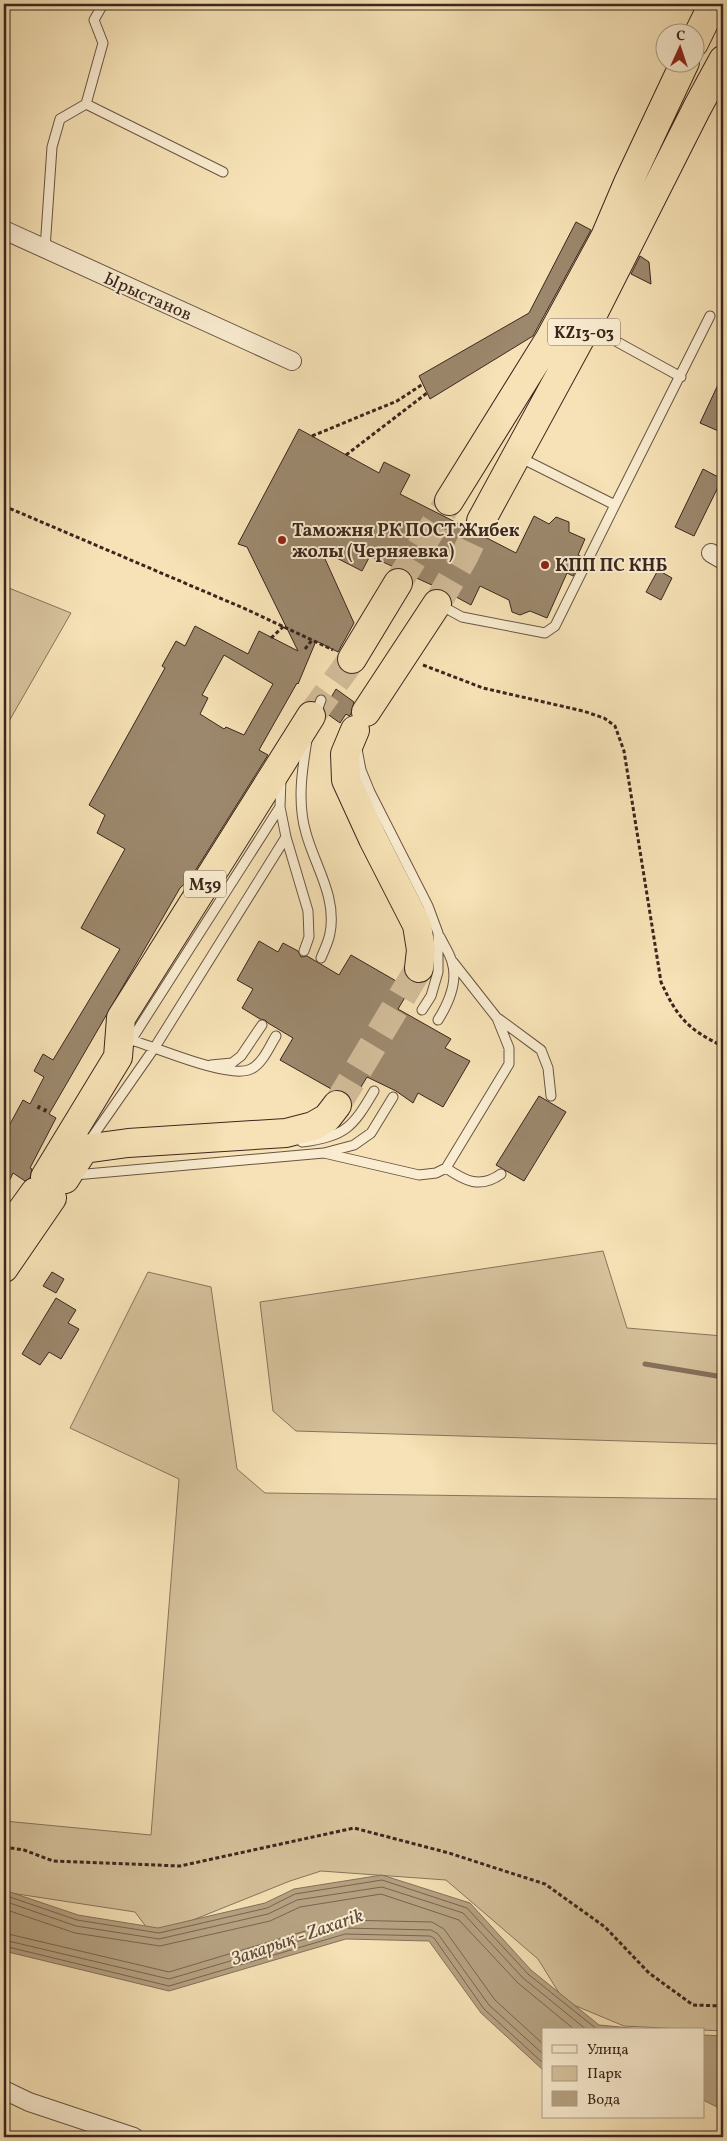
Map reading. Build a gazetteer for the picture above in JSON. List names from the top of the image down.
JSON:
{
  "streets": {
    "highway": ["KZ13-03", "M39"],
    "street": ["Ырыстанов"]
  },
  "water": ["Закарық - Zaxarik"],
  "places": ["Таможня РК ПОСТ Жибек жолы (Черняевка)", "КПП ПС КНБ"],
  "legend": ["Улица", "Парк", "Вода"],
  "north": "top"
}
